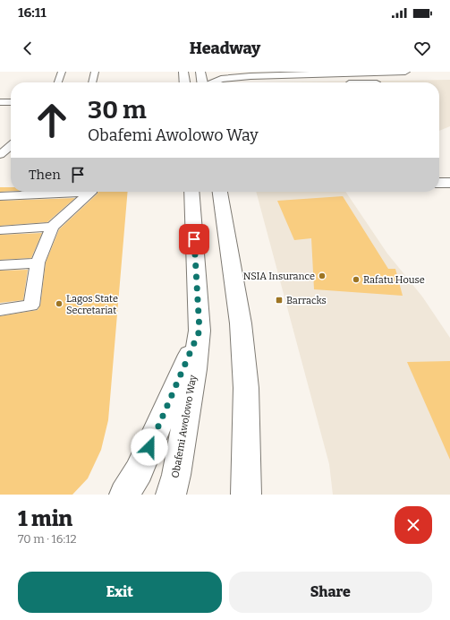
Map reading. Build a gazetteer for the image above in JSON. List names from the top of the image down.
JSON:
{
  "streets": {
    "main road": ["Obafemi Awolowo Way"]
  },
  "places": {
    "other": ["NSIA Insurance", "Rafatu House", "Lagos State Secretariat"],
    "transit": ["Barracks"]
  },
  "page": {
    "status": "16:11",
    "header": "Headway",
    "turn": ["30 m", "Obafemi Awolowo Way"],
    "then": "Then",
    "heading": ["1 min", "70 m · 16:12"],
    "buttons": ["Exit", "Share"]
  }
}
